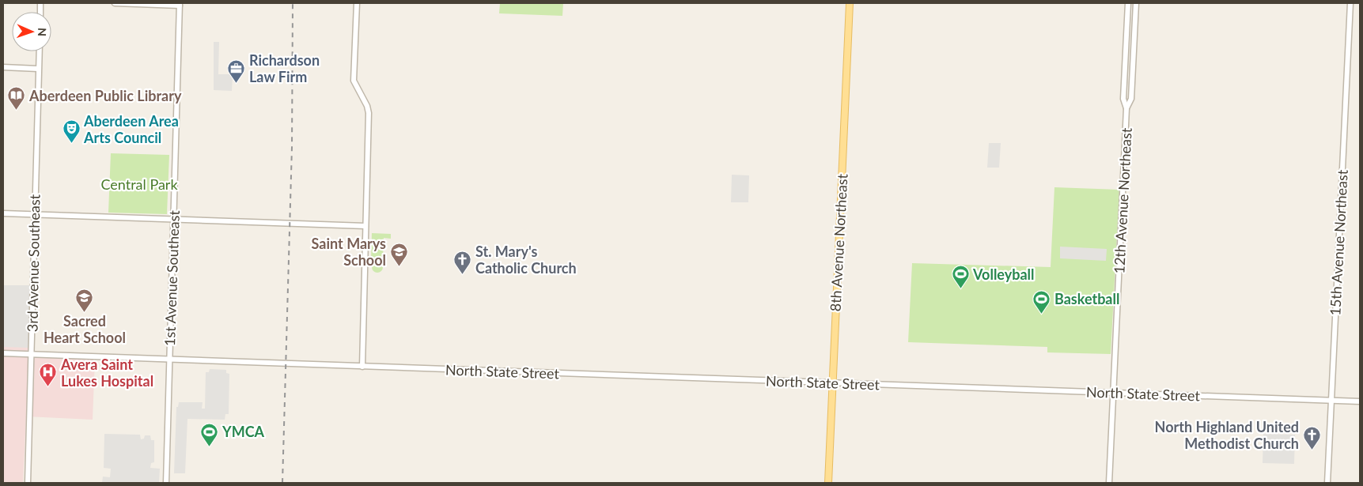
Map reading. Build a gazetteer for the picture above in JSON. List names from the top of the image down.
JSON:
{
  "streets": {
    "main road": ["8th Avenue Northeast"],
    "street": [
      "12th Avenue Northeast",
      "15th Avenue Northeast",
      "3rd Avenue Southeast",
      "1st Avenue Southeast",
      "North State Street"
    ]
  },
  "crossings": [
    ["12th Avenue Northeast", "North State Street"],
    ["8th Avenue Northeast", "North State Street"],
    ["15th Avenue Northeast", "North State Street"],
    ["3rd Avenue Southeast", "North State Street"],
    ["1st Avenue Southeast", "North State Street"]
  ],
  "parks": ["Central Park"],
  "places": {
    "office": ["Richardson Law Firm"],
    "library": ["Aberdeen Public Library"],
    "theatre": ["Aberdeen Area Arts Council"],
    "school or university": ["Saint Marys School", "Sacred Heart School"],
    "church": ["St. Mary's Catholic Church", "North Highland United Methodist Church"],
    "sports": ["Volleyball", "Basketball", "YMCA"],
    "hospital": ["Avera Saint Lukes Hospital"]
  },
  "north": "right"
}
